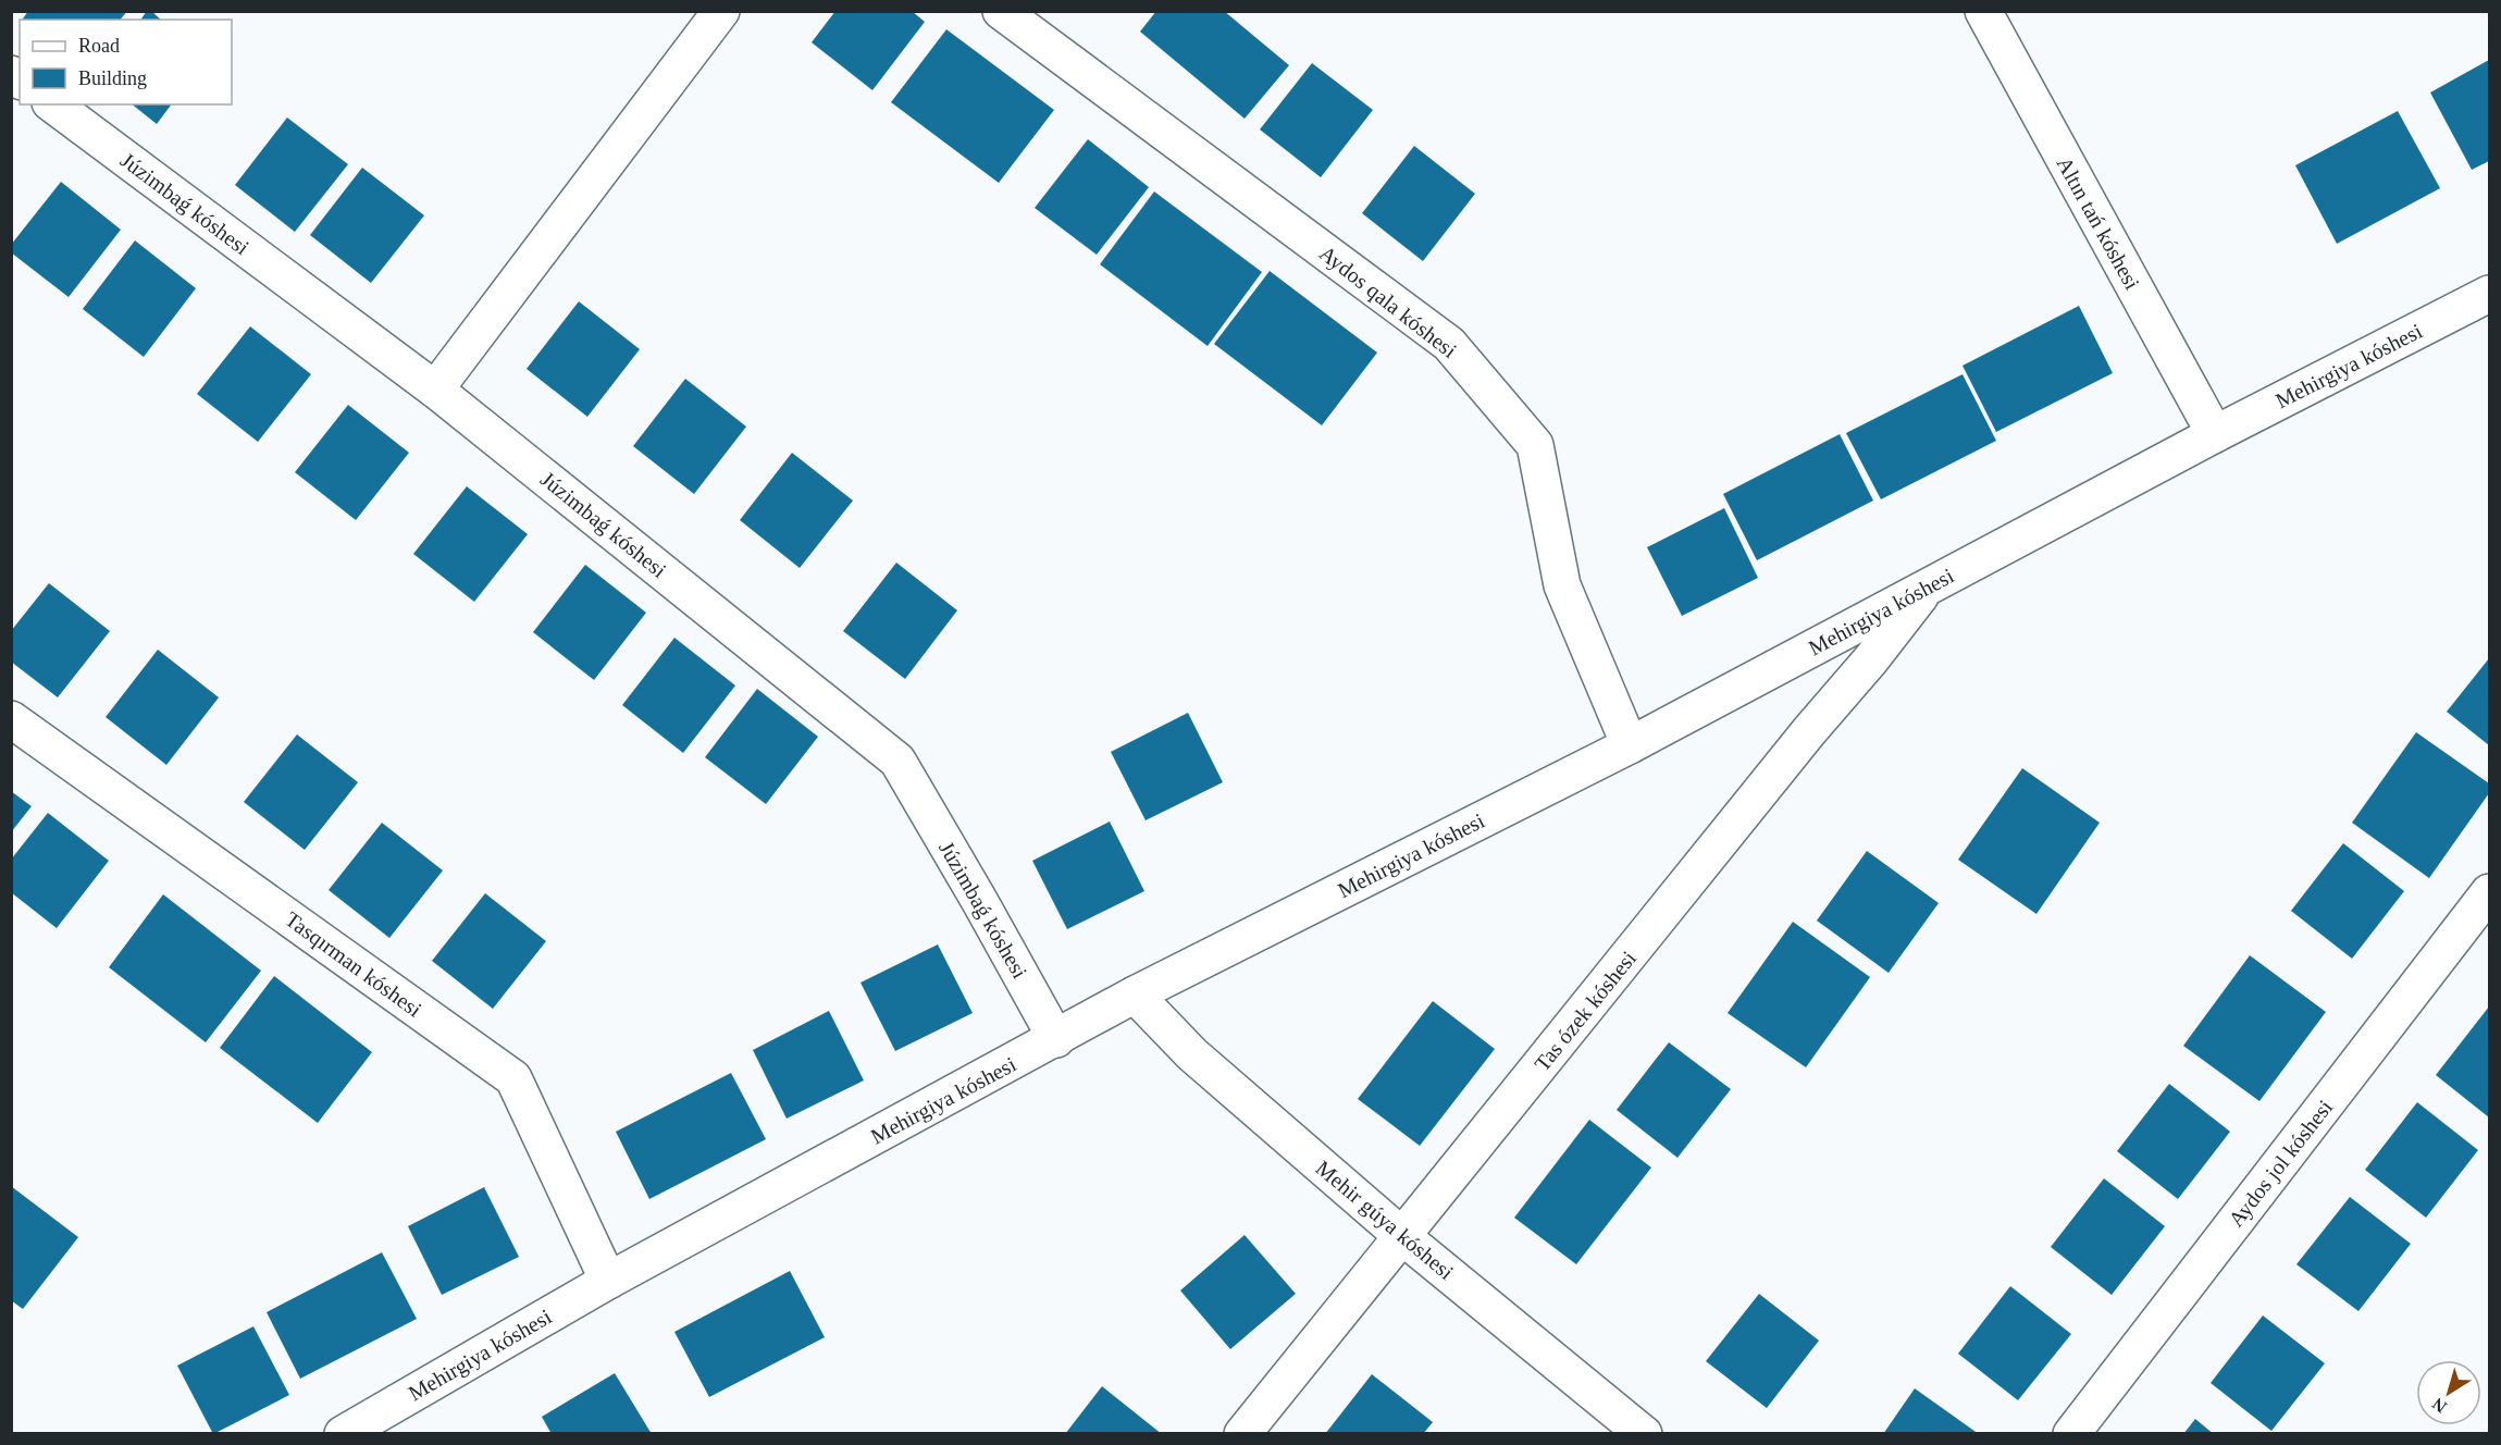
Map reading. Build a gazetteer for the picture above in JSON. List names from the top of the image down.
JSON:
{
  "streets": {
    "street": [
      "Júzimbaǵ kóshesi",
      "Altın tań kóshesi",
      "Aydos qala kóshesi",
      "Mehirgiya kóshesi",
      "Tasqırman kóshesi",
      "Tas ózek kóshesi",
      "Aydos jol kóshesi",
      "Mehir gúyа kóshesi"
    ]
  },
  "crossings": [
    ["Júzimbaǵ kóshesi", "Mehirgiya kóshesi"],
    ["Altın tań kóshesi", "Mehirgiya kóshesi"],
    ["Aydos qala kóshesi", "Mehirgiya kóshesi"],
    ["Mehirgiya kóshesi", "Tasqırman kóshesi"],
    ["Mehirgiya kóshesi", "Tas ózek kóshesi"],
    ["Mehirgiya kóshesi", "Mehir gúyа kóshesi"],
    ["Tas ózek kóshesi", "Mehir gúyа kóshesi"]
  ],
  "legend": ["Road", "Building"],
  "north": "bottom left"
}
